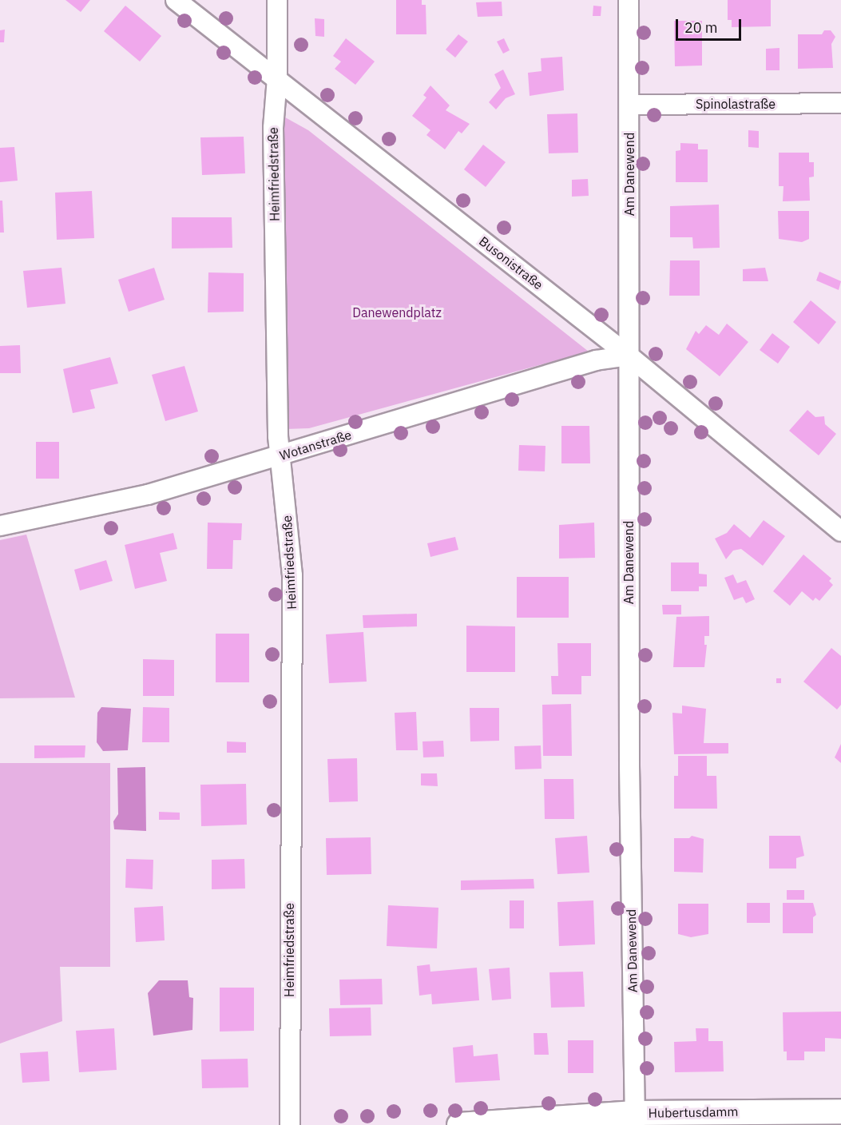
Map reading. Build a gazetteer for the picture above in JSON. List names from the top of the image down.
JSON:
{
  "streets": {
    "street": [
      "Spinolastraße",
      "Heimfriedstraße",
      "Am Danewend",
      "Busonistraße",
      "Wotanstraße",
      "Hubertusdamm"
    ]
  },
  "crossings": [
    ["Spinolastraße", "Am Danewend"],
    ["Heimfriedstraße", "Busonistraße"],
    ["Heimfriedstraße", "Wotanstraße"],
    ["Am Danewend", "Busonistraße"],
    ["Am Danewend", "Wotanstraße"],
    ["Am Danewend", "Hubertusdamm"],
    ["Busonistraße", "Wotanstraße"]
  ],
  "parks": ["Danewendplatz"],
  "scale_bar": "20 m"
}
